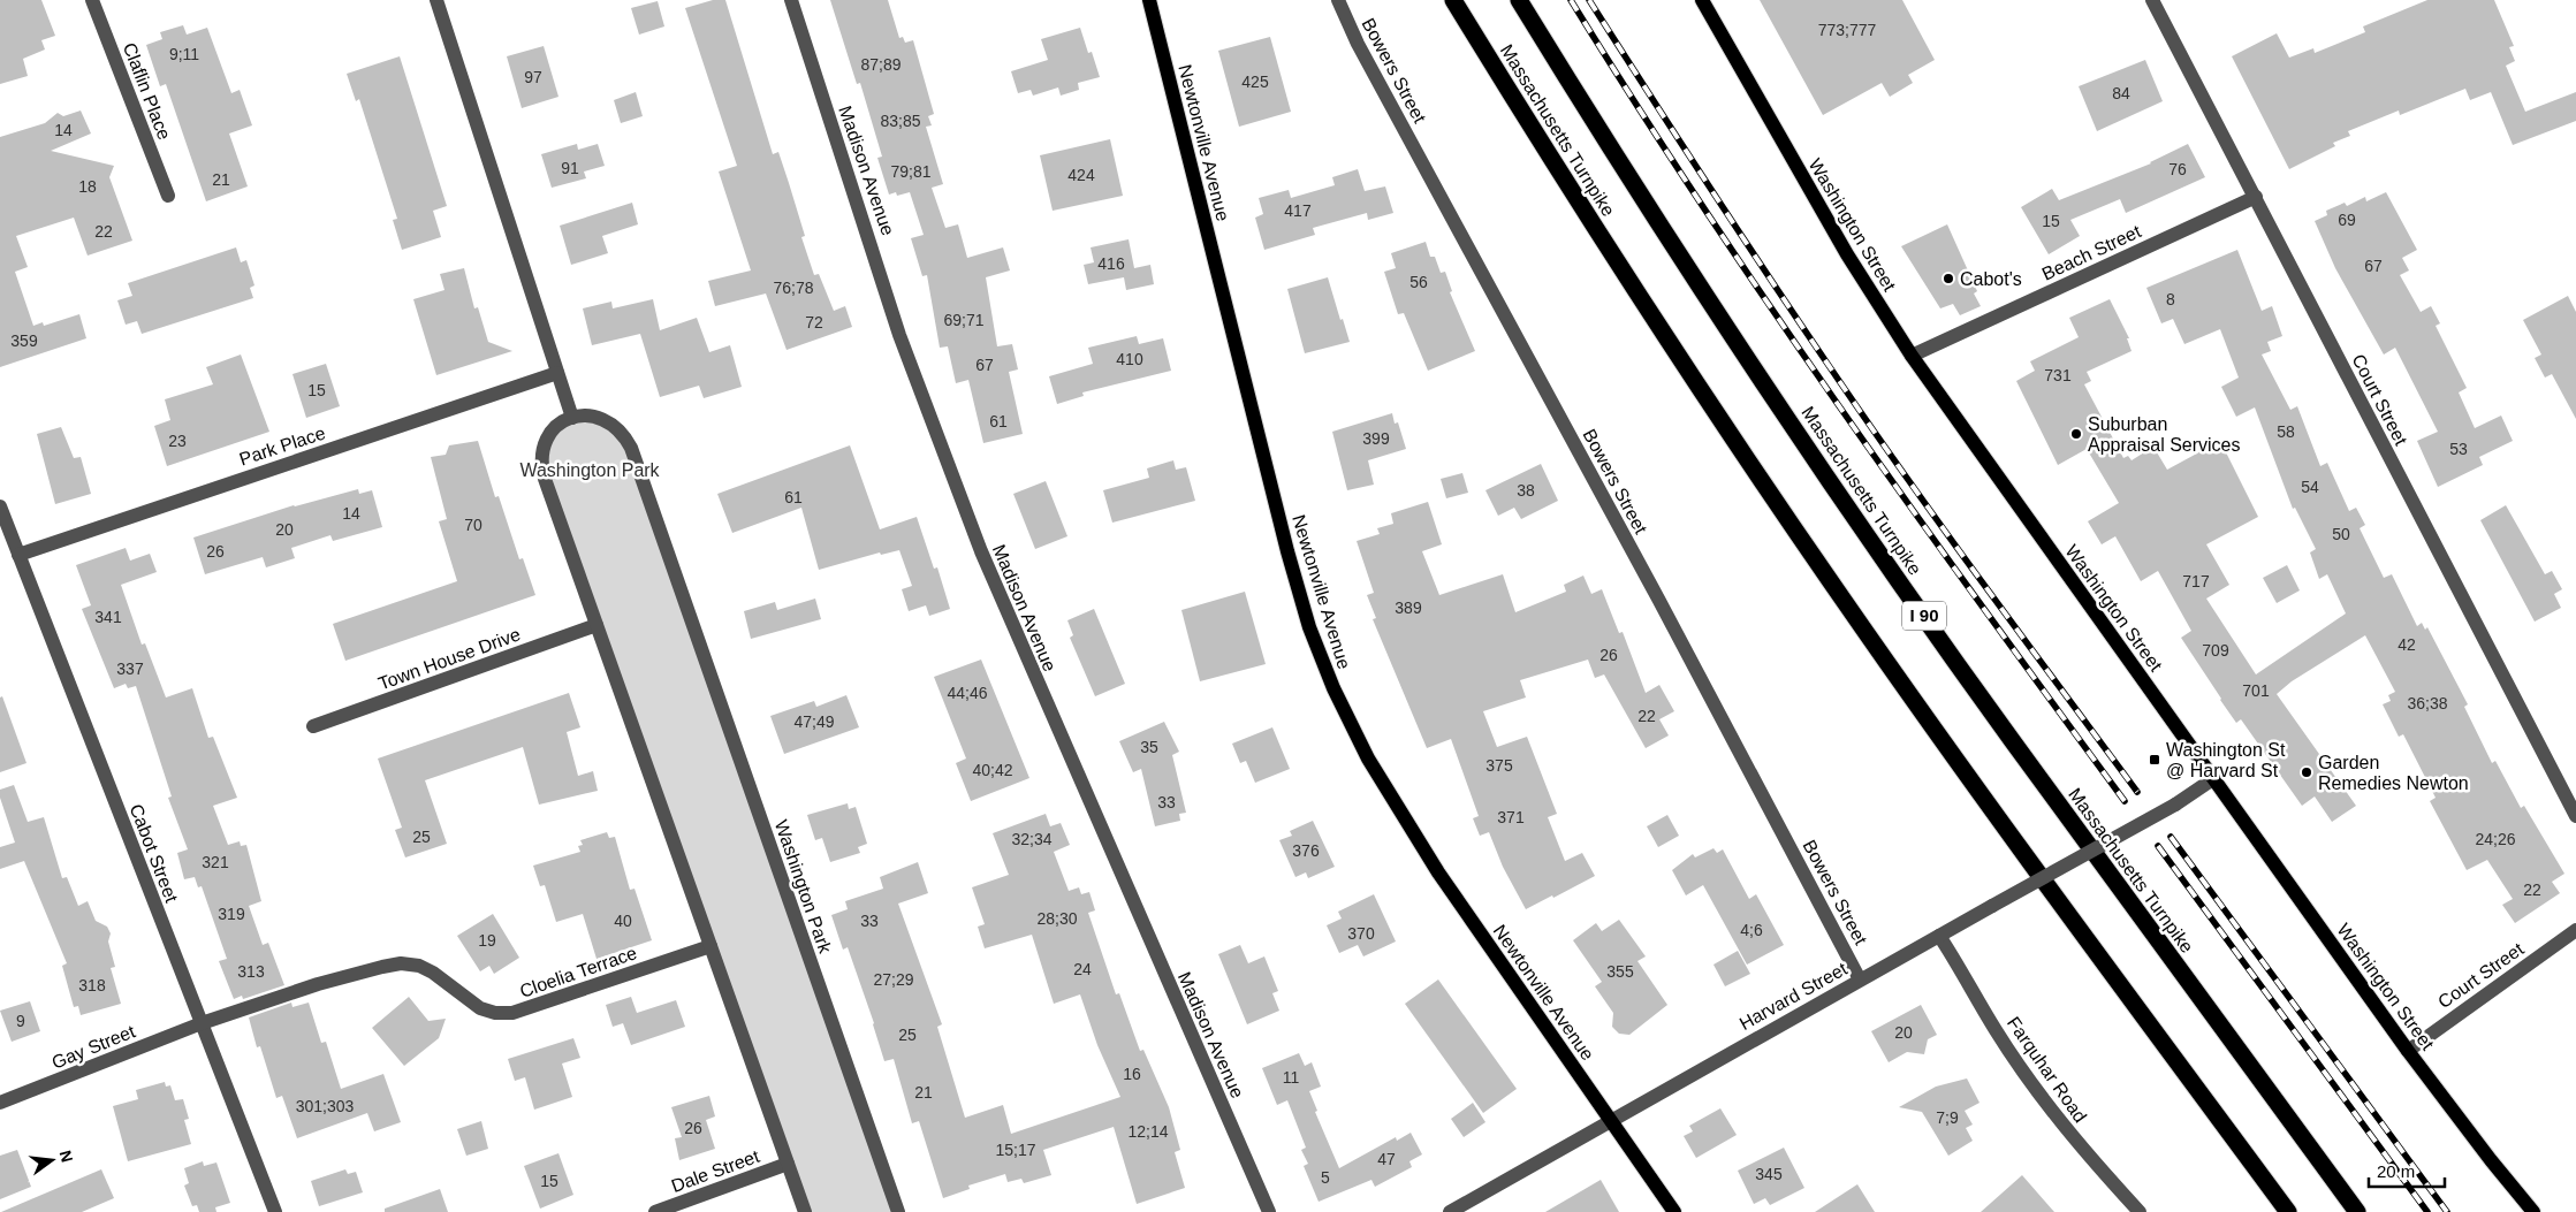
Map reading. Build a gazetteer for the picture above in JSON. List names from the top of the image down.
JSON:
{
  "streets": {
    "highway": ["Massachusetts Turnpike", "I 90"],
    "main road": ["Newtonville Avenue", "Washington Street"],
    "street": [
      "Bowers Street",
      "Claflin Place",
      "Madison Avenue",
      "Beach Street",
      "Court Street",
      "Park Place",
      "Town House Drive",
      "Cabot Street",
      "Washington Park",
      "Cloelia Terrace",
      "Harvard Street",
      "Gay Street",
      "Farquhar Road",
      "Dale Street"
    ]
  },
  "crossings": [
    ["Bowers Street", "Harvard Street"],
    ["Newtonville Avenue", "Harvard Street"],
    ["Washington Street", "Beach Street"],
    ["Washington Street", "Court Street"],
    ["Washington Street", "Harvard Street"],
    ["Beach Street", "Court Street"],
    ["Park Place", "Cabot Street"],
    ["Cabot Street", "Cloelia Terrace"],
    ["Cabot Street", "Gay Street"],
    ["Cloelia Terrace", "Gay Street"],
    ["Harvard Street", "Farquhar Road"]
  ],
  "parks": ["Washington Park"],
  "places": {
    "other": ["Cabot's", "Suburban Appraisal Services", "Garden Remedies Newton"],
    "transit": ["Washington St @ Harvard St"]
  },
  "house_numbers": [
    "773;777",
    "9;11",
    "87;89",
    "97",
    "425",
    "84",
    "83;85",
    "14",
    "91",
    "76",
    "79;81",
    "424",
    "21",
    "18",
    "417",
    "69",
    "15",
    "22",
    "416",
    "67",
    "56",
    "76;78",
    "8",
    "69;71",
    "72",
    "359",
    "410",
    "67",
    "731",
    "15",
    "61",
    "58",
    "399",
    "23",
    "53",
    "54",
    "38",
    "61",
    "14",
    "70",
    "20",
    "50",
    "26",
    "717",
    "389",
    "341",
    "42",
    "709",
    "26",
    "337",
    "701",
    "44;46",
    "36;38",
    "22",
    "47;49",
    "35",
    "375",
    "40;42",
    "33",
    "371",
    "25",
    "32;34",
    "24;26",
    "376",
    "321",
    "22",
    "319",
    "28;30",
    "40",
    "33",
    "4;6",
    "370",
    "19",
    "24",
    "313",
    "355",
    "27;29",
    "318",
    "9",
    "20",
    "25",
    "16",
    "11",
    "21",
    "301;303",
    "7;9",
    "26",
    "12;14",
    "15;17",
    "47",
    "345",
    "5",
    "15"
  ],
  "scale_bar": "20 m",
  "north": "right"
}
